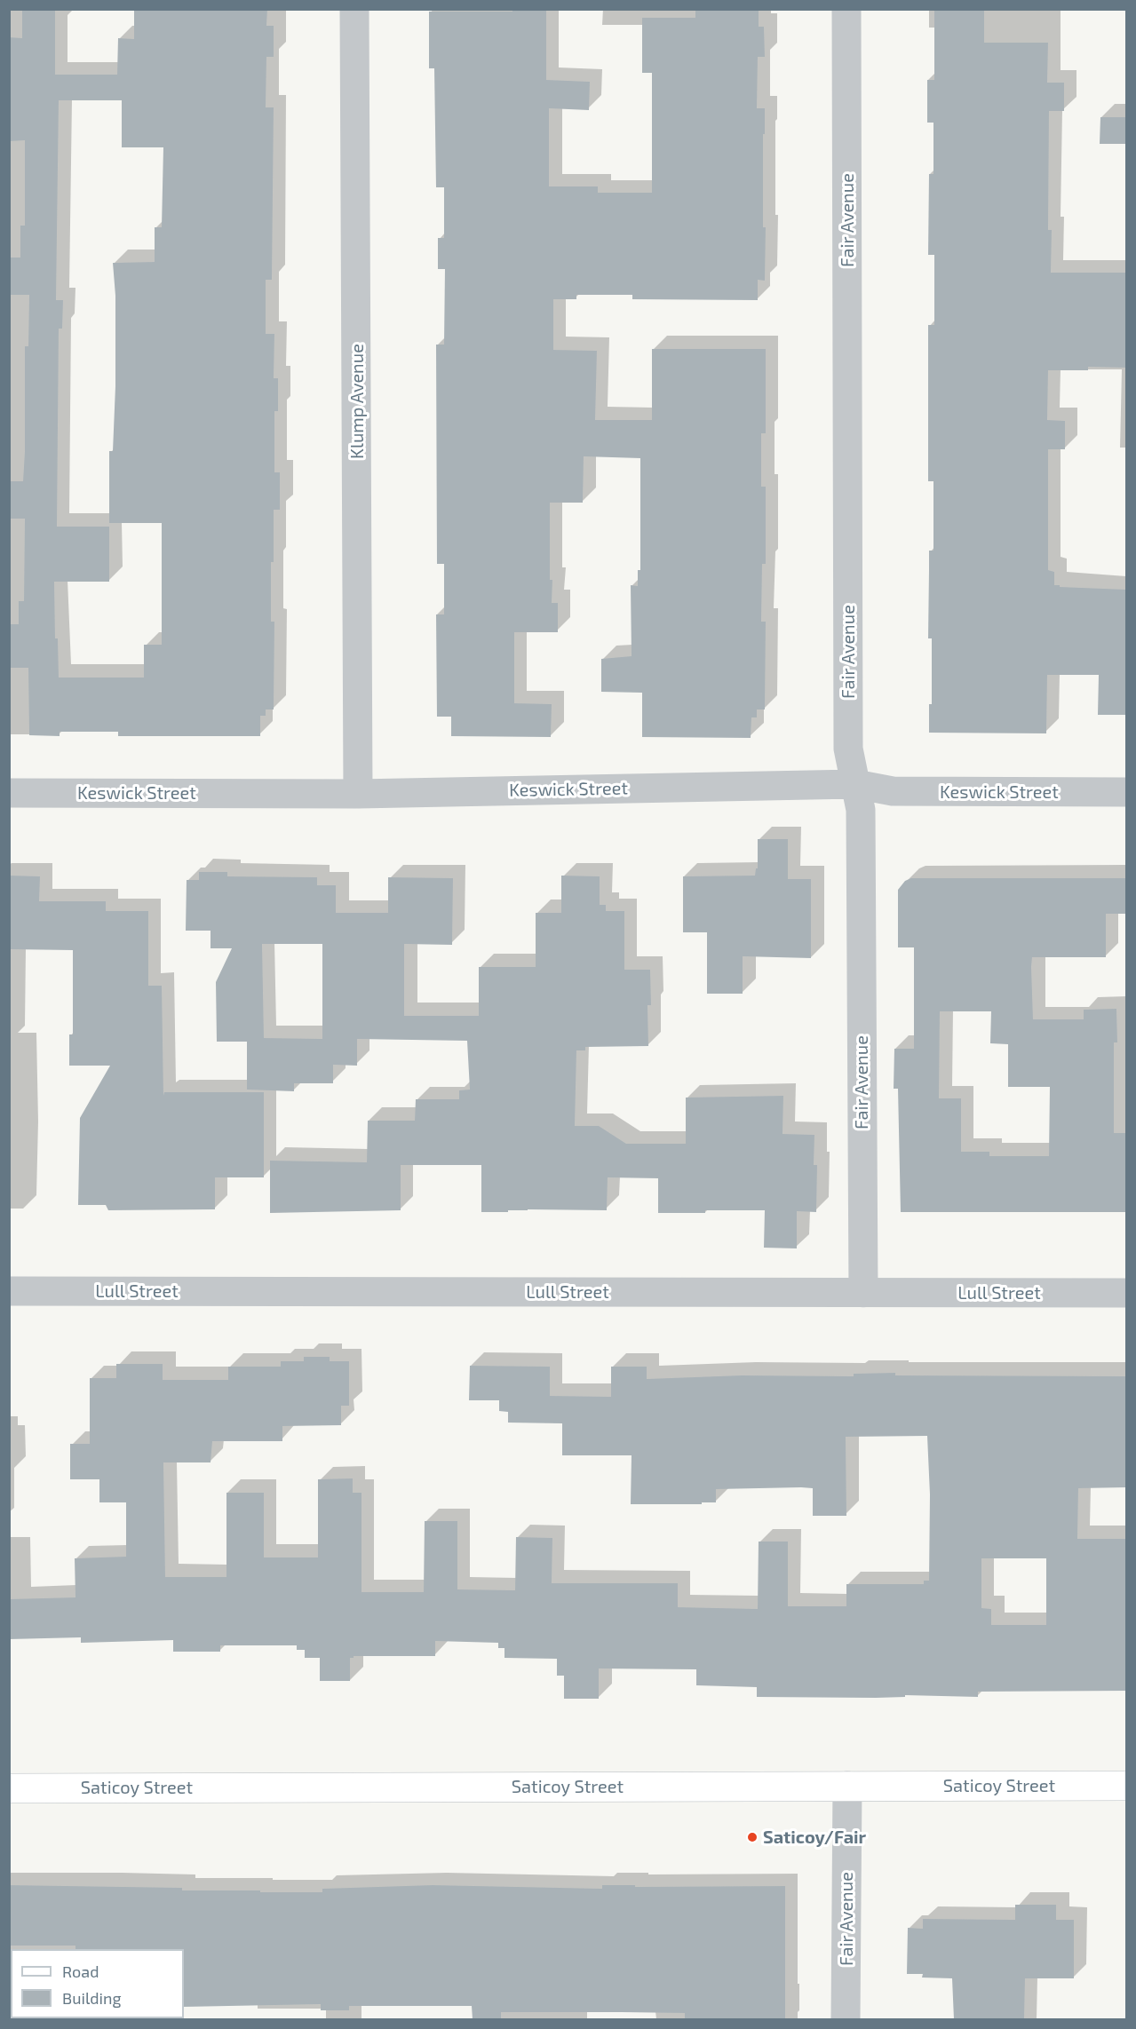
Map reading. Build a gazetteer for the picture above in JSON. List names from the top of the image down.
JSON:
{
  "streets": {
    "main road": ["Saticoy Street"],
    "street": [
      "Fair Avenue",
      "Klump Avenue",
      "Keswick Street",
      "Lull Street"
    ]
  },
  "crossings": [
    ["Fair Avenue", "Keswick Street"],
    ["Fair Avenue", "Lull Street"],
    ["Fair Avenue", "Saticoy Street"],
    ["Klump Avenue", "Keswick Street"]
  ],
  "places": ["Saticoy/Fair"],
  "legend": ["Road", "Building"]
}
